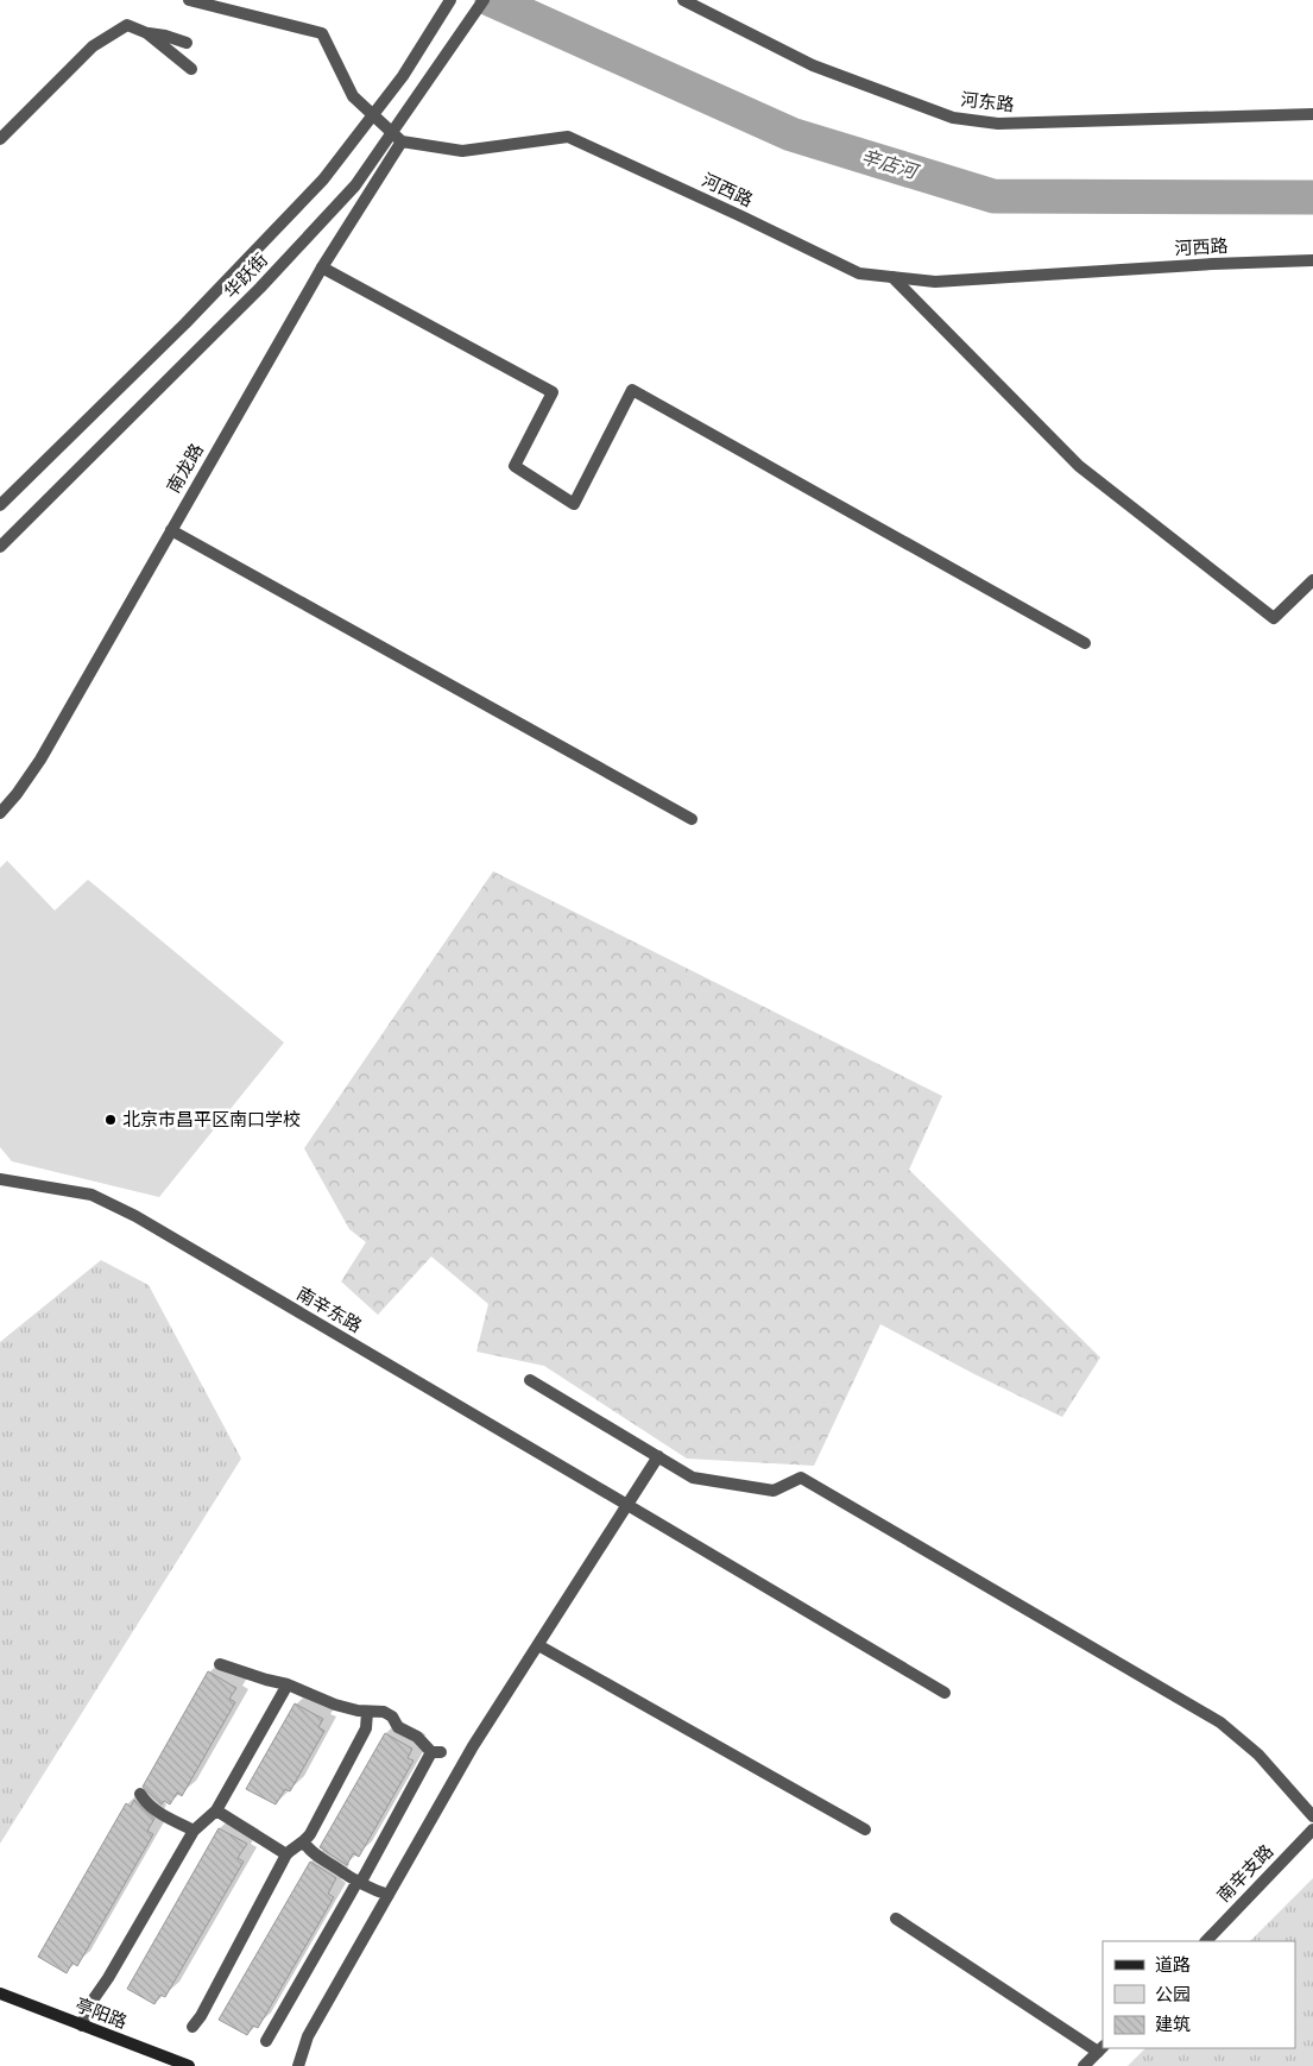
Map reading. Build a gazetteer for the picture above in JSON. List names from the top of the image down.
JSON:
{
  "streets": {
    "main road": ["亭阳路"],
    "street": [
      "河东路",
      "河西路",
      "华跃街",
      "南龙路",
      "南辛东路",
      "南辛支路"
    ]
  },
  "crossings": [
    ["河西路", "华跃街"],
    ["河西路", "南龙路"],
    ["华跃街", "南龙路"]
  ],
  "water": ["辛店河"],
  "places": ["北京市昌平区南口学校"],
  "legend": ["道路", "公园", "建筑"]
}
